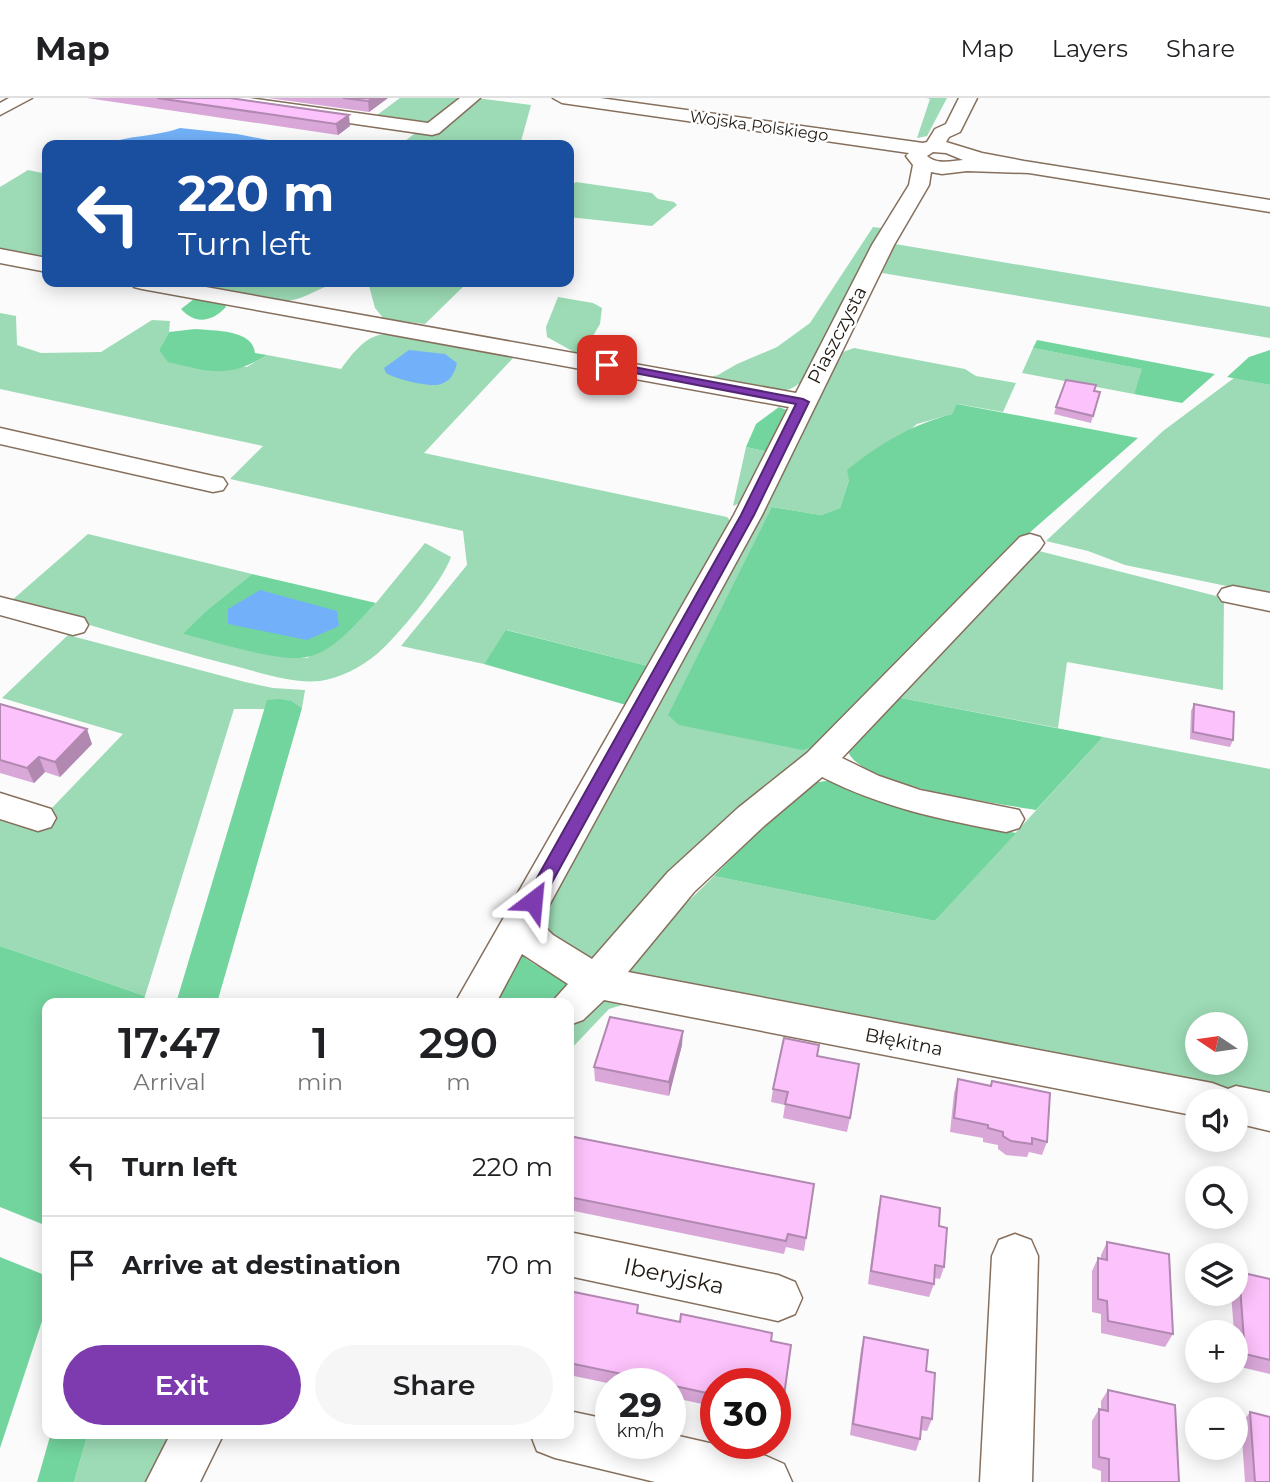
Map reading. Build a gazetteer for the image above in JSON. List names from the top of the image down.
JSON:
{
  "streets": {
    "street": [
      "Wojska Polskiego",
      "Piaszczysta",
      "Błękitna",
      "Iberyjska"
    ]
  },
  "crossings": [
    ["Wojska Polskiego", "Piaszczysta"]
  ],
  "north": "left",
  "page": {
    "header": "Map",
    "nav": ["Map", "Layers", "Share"],
    "turn": ["220 m", "Turn left"],
    "eta": [
      "17:47",
      "Arrival",
      "1",
      "min",
      "290",
      "m"
    ],
    "map_buttons": ["+", "−"],
    "list": [
      {
        "name": "Turn left",
        "value": "220 m"
      },
      {
        "name": "Arrive at destination",
        "value": "70 m"
      }
    ],
    "buttons": ["Exit", "Share"],
    "speed": "29 km/h",
    "limit": "30"
  }
}
